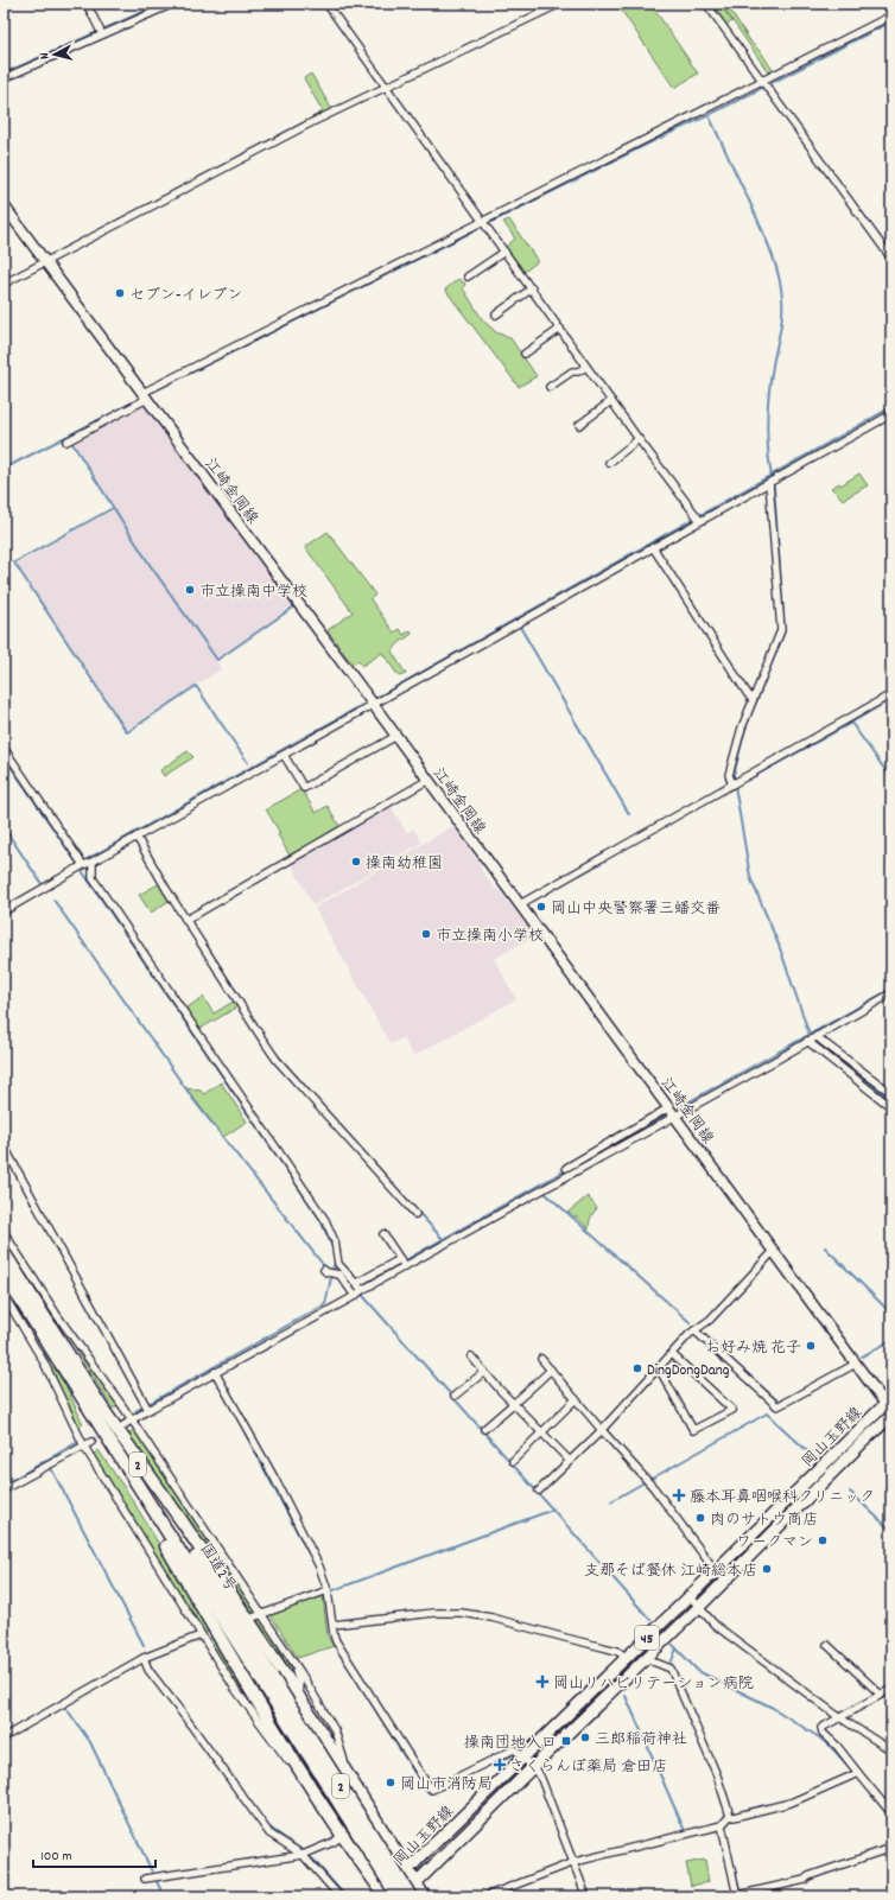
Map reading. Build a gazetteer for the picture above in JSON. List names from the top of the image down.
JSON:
{
  "streets": {
    "highway": ["2", "国道2号"],
    "main road": ["江崎金岡線", "岡山玉野線", "45"]
  },
  "crossings": [
    ["江崎金岡線", "岡山玉野線"],
    ["岡山玉野線", "国道2号"]
  ],
  "places": {
    "other": [
      "セブン-イレブン",
      "市立操南中学校",
      "操南幼稚園",
      "岡山中央警察署三蟠交番",
      "市立操南小学校",
      "お好み焼 花子",
      "DingDongDang",
      "肉のサトウ商店",
      "ワークマン",
      "支那そば餐休 江崎総本店",
      "三郎稲荷神社",
      "岡山市消防局"
    ],
    "health": ["藤本耳鼻咽喉科クリニック", "岡山リハビリテーション病院", "さくらんぼ薬局 倉田店"],
    "transit": ["操南団地入口"]
  },
  "scale_bar": "100 m",
  "north": "left"
}
